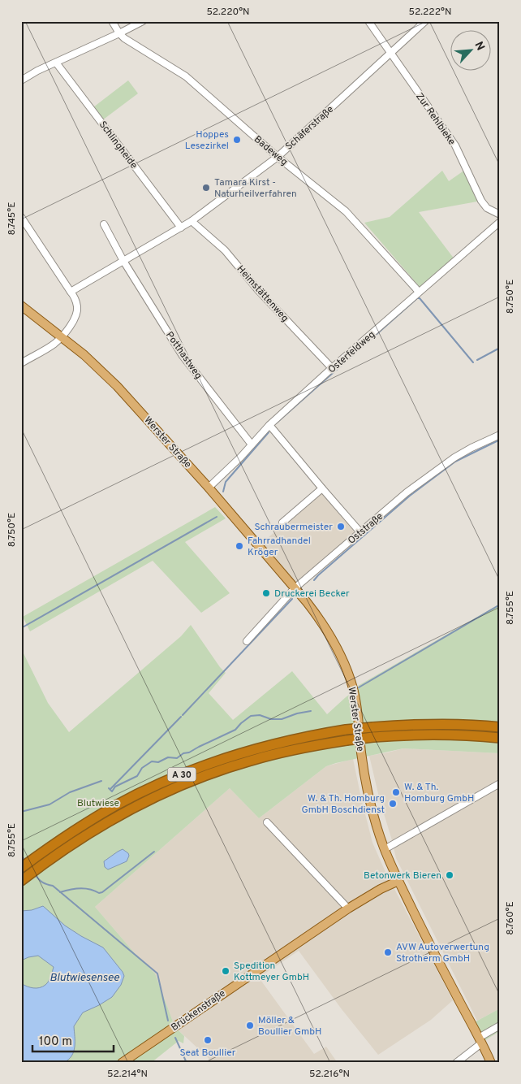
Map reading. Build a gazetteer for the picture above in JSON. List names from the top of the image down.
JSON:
{
  "streets": {
    "highway": ["A 30"],
    "main road": ["Werster Straße", "Brückenstraße"],
    "street": [
      "Zur Rehlbieke",
      "Schäferstraße",
      "Schlingheide",
      "Badeweg",
      "Heimstättenweg",
      "Osterfeldweg",
      "Potthastweg",
      "Oststraße"
    ]
  },
  "crossings": [
    ["Zur Rehlbieke", "Schäferstraße"],
    ["Schäferstraße", "Schlingheide"],
    ["Schäferstraße", "Badeweg"],
    ["Schäferstraße", "Heimstättenweg"],
    ["Schäferstraße", "Potthastweg"],
    ["Badeweg", "Osterfeldweg"],
    ["Heimstättenweg", "Osterfeldweg"],
    ["Osterfeldweg", "Potthastweg"],
    ["Osterfeldweg", "Werster Straße"],
    ["Werster Straße", "Oststraße"],
    ["Werster Straße", "Brückenstraße"]
  ],
  "water": ["Blutwiesensee"],
  "parks": ["Blutwiese"],
  "places": [
    "Hoppes Lesezirkel",
    "Tamara Kirst - Naturheilverfahren",
    "Schraubermeister",
    "Fahrradhandel Kröger",
    "Druckerei Becker",
    "W. & Th. Homburg GmbH",
    "W. & Th. Homburg GmbH Boschdienst",
    "Betonwerk Bieren",
    "AVW Autoverwertung Strotherm GmbH",
    "Spedition Kottmeyer GmbH",
    "Möller & Boullier GmbH",
    "Seat Boullier"
  ],
  "scale_bar": "100 m",
  "north": "top right",
  "coordinates": [
    "52.220°N",
    "52.222°N",
    "8.745°E",
    "8.750°E",
    "8.755°E",
    "8.760°E",
    "52.214°N",
    "52.216°N"
  ]
}
